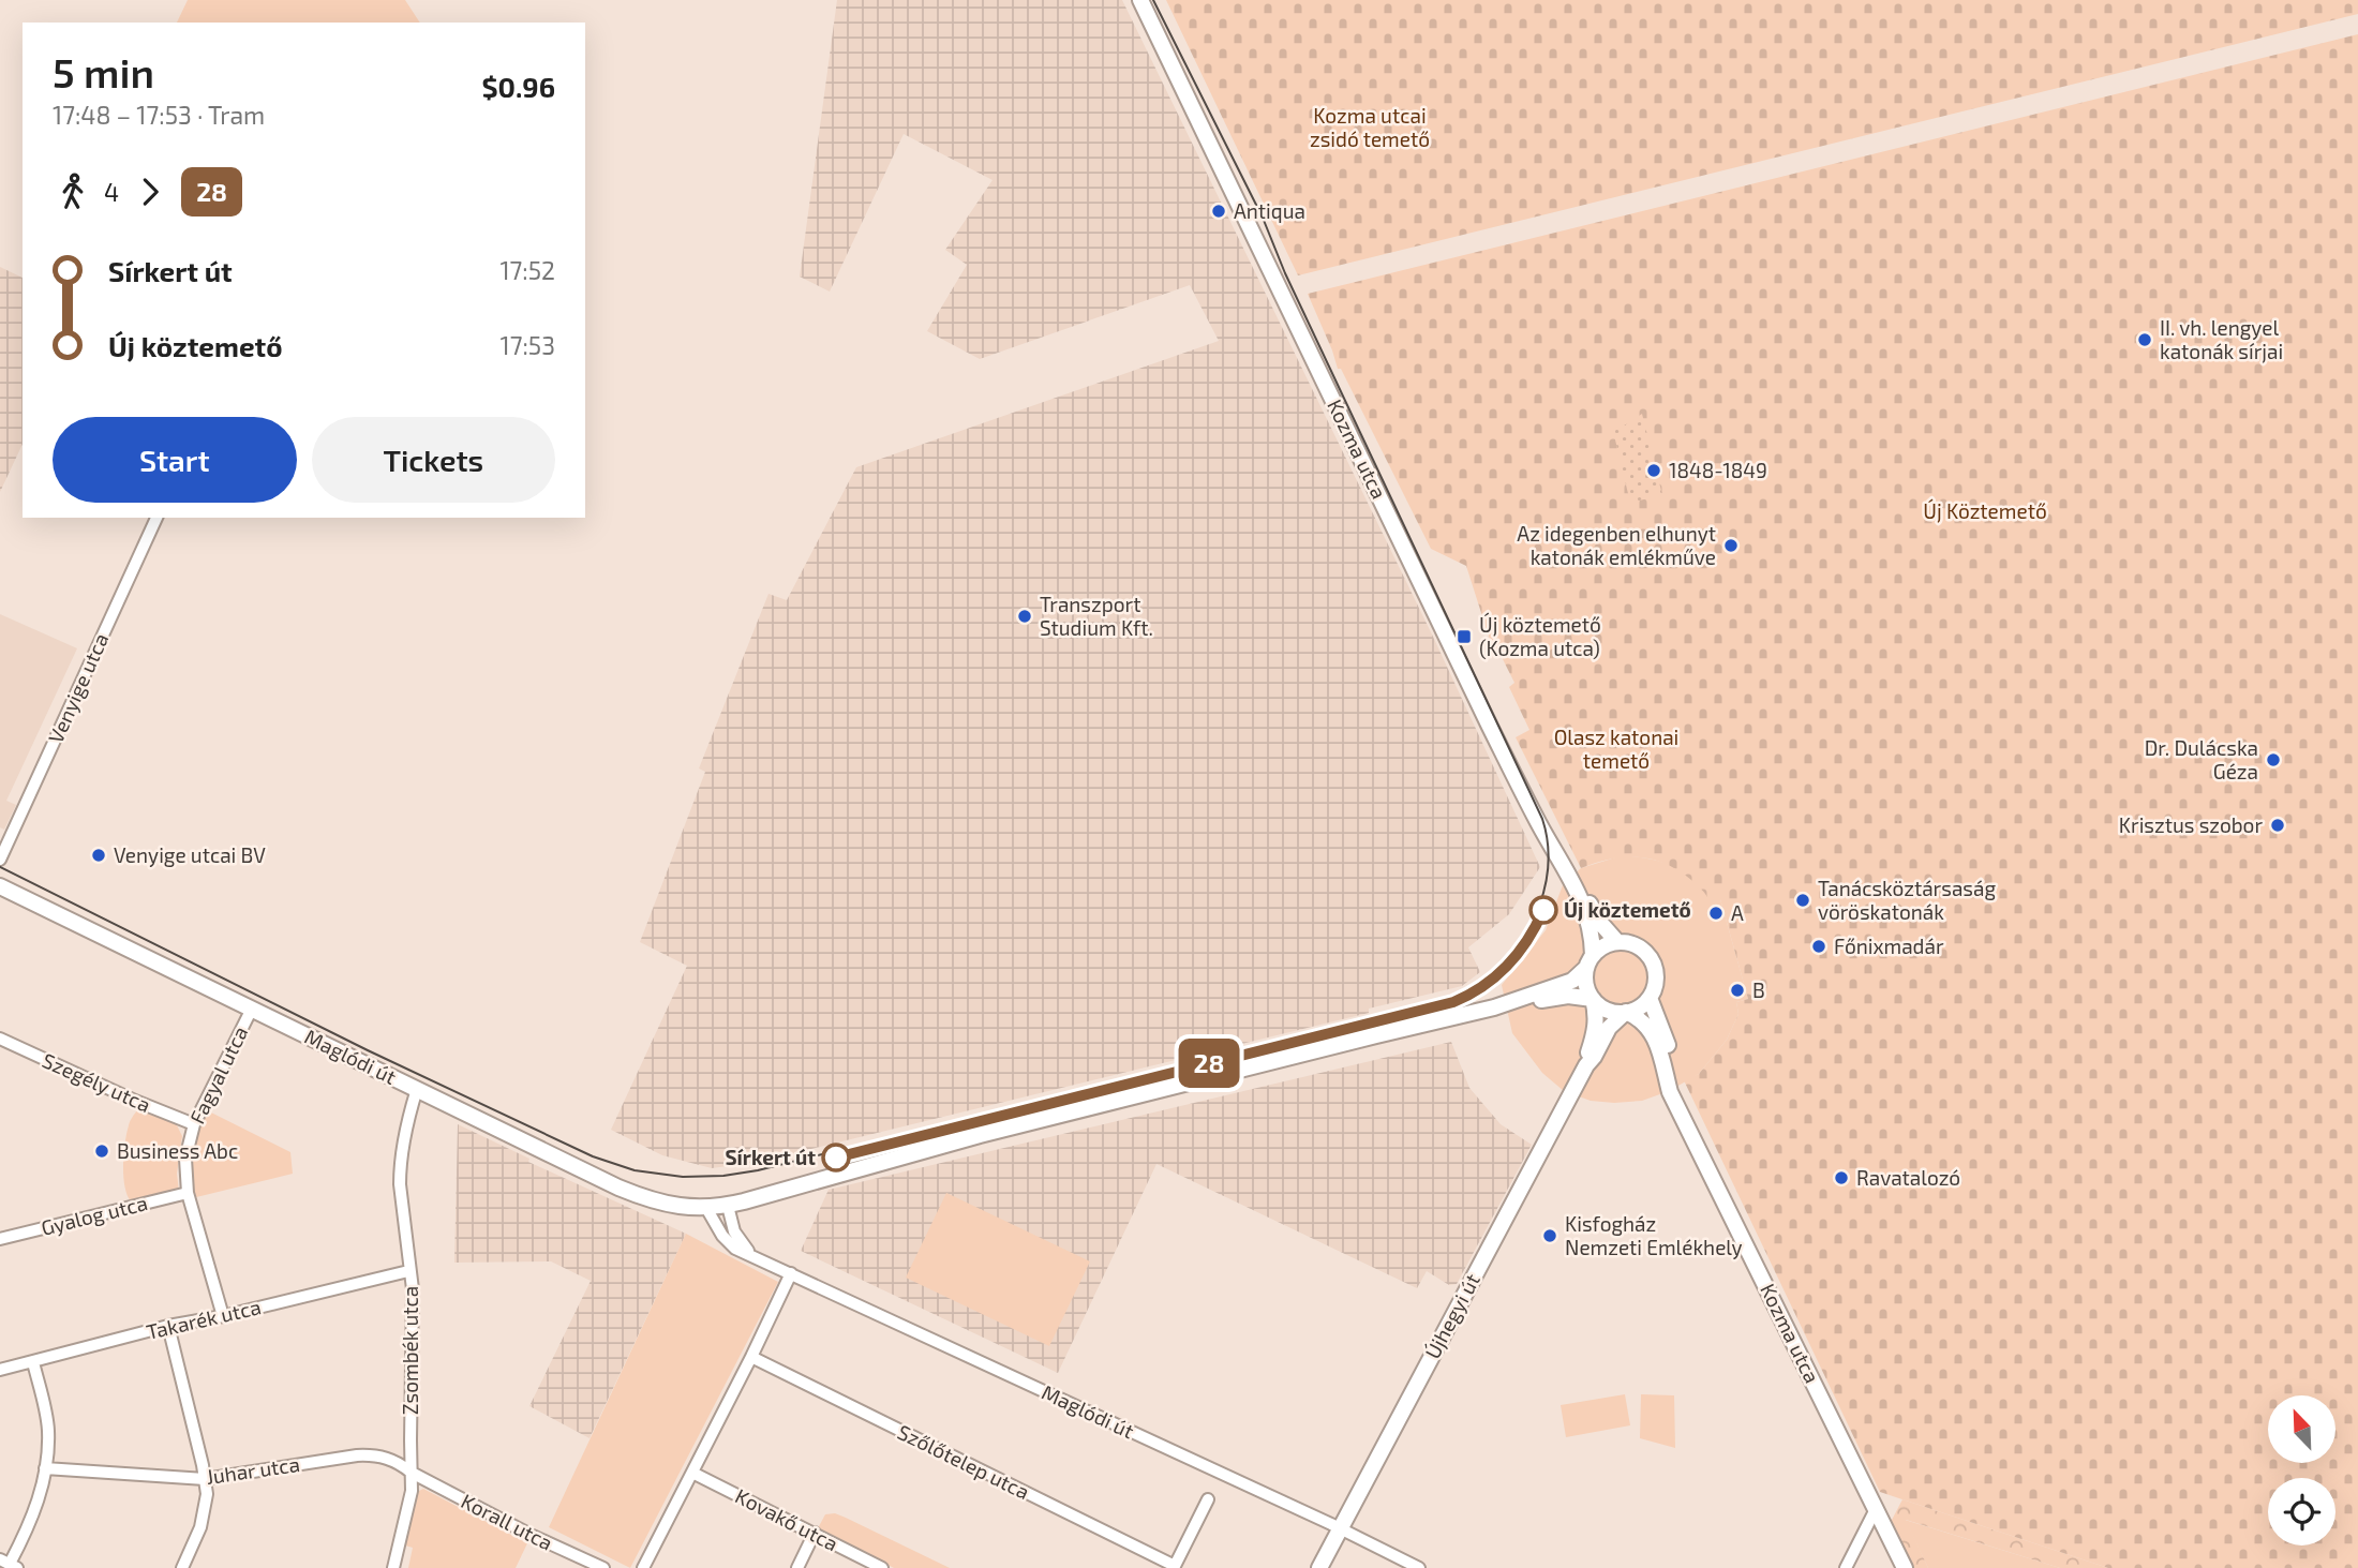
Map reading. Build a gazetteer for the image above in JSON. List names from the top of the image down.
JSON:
{
  "streets": {
    "street": [
      "Kozma utca",
      "Venyige utca",
      "Maglódi út",
      "Fagyal utca",
      "Szegély utca",
      "Gyalog utca",
      "Újhegyi út",
      "Takarék utca",
      "Zsombék utca",
      "Szőlőtelep utca",
      "Juhar utca",
      "Kovakő utca",
      "Korall utca"
    ]
  },
  "crossings": [
    ["Kozma utca", "Újhegyi út"],
    ["Maglódi út", "Fagyal utca"],
    ["Maglódi út", "Újhegyi út"],
    ["Maglódi út", "Zsombék utca"],
    ["Fagyal utca", "Szegély utca"],
    ["Fagyal utca", "Gyalog utca"],
    ["Fagyal utca", "Takarék utca"],
    ["Takarék utca", "Zsombék utca"],
    ["Zsombék utca", "Juhar utca"],
    ["Zsombék utca", "Korall utca"],
    ["Juhar utca", "Korall utca"]
  ],
  "parks": ["Kozma utcai zsidó temető", "Új Köztemető", "Olasz katonai temető"],
  "places": {
    "other": [
      "Antiqua",
      "II. vh. lengyel katonák sírjai",
      "1848-1849",
      "Az idegenben elhunyt katonák emlékműve",
      "Transzport Studium Kft.",
      "Dr. Dulácska Géza",
      "Krisztus szobor",
      "Venyige utcai BV",
      "Tanácsköztársaság vöröskatonák",
      "Új köztemető",
      "A",
      "Főnixmadár",
      "B",
      "Business Abc",
      "Sírkert út",
      "Ravatalozó",
      "Kisfogház Nemzeti Emlékhely"
    ],
    "transit": ["Új köztemető (Kozma utca)"]
  },
  "lines": ["tram line 28"],
  "north": "top left",
  "page": {
    "on_map": "28",
    "heading": ["5 min", "17:48 – 17:53 · Tram", "$0.96"],
    "legs": ["4", "28"],
    "list": [
      {
        "name": "Sírkert út",
        "value": "17:52"
      },
      {
        "name": "Új köztemető",
        "value": "17:53"
      }
    ],
    "buttons": ["Start", "Tickets"]
  }
}
